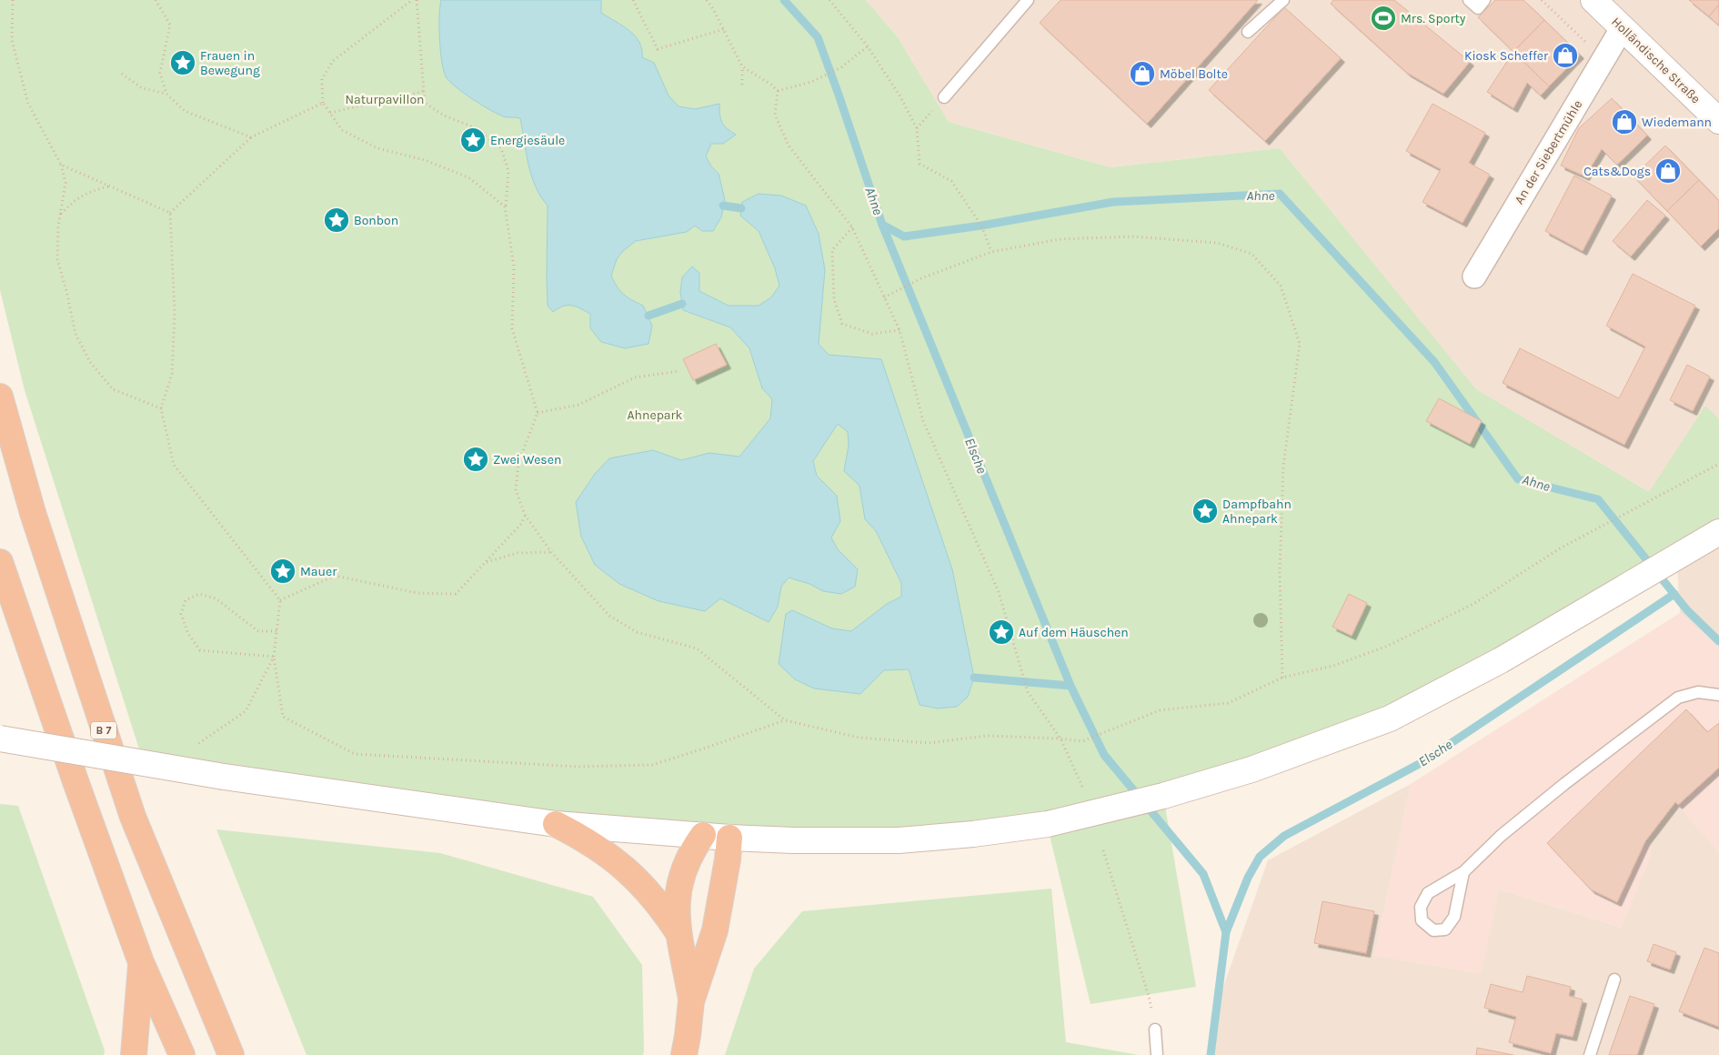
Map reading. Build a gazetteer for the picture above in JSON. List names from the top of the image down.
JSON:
{
  "streets": {
    "highway": ["B 7"],
    "main road": ["Holländische Straße"],
    "street": ["An der Siebertmühle"]
  },
  "crossings": [
    ["Holländische Straße", "An der Siebertmühle"]
  ],
  "water": ["Ahne", "Elsche"],
  "parks": ["Naturpavillon", "Ahnepark"],
  "places": {
    "sports": ["Mrs. Sporty"],
    "shop": [
      "Kiosk Scheffer",
      "Möbel Bolte",
      "Wiedemann",
      "Cats&Dogs"
    ],
    "place": [
      "Frauen in Bewegung",
      "Energiesäule",
      "Bonbon",
      "Zwei Wesen",
      "Dampfbahn Ahnepark",
      "Mauer",
      "Auf dem Häuschen"
    ]
  }
}
